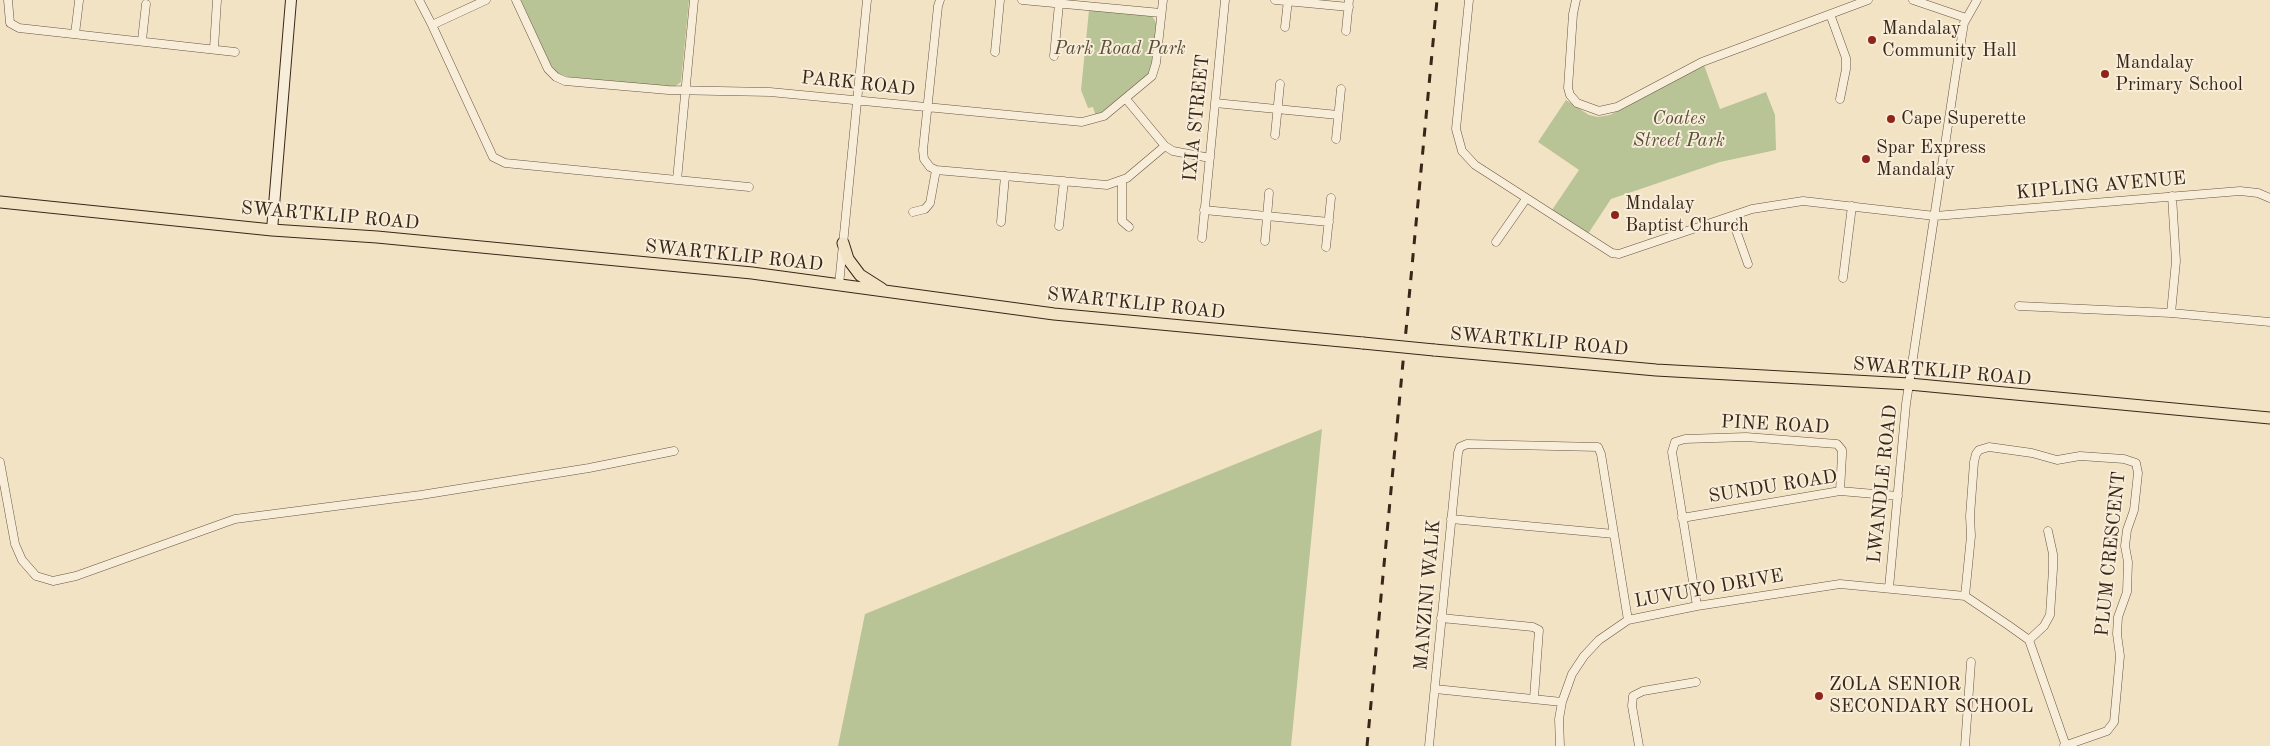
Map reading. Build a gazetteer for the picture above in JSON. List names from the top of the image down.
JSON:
{
  "streets": {
    "main road": ["SWARTKLIP ROAD"],
    "street": [
      "PARK ROAD",
      "IXIA STREET",
      "KIPLING AVENUE",
      "PINE ROAD",
      "LWANDLE ROAD",
      "SUNDU ROAD",
      "PLUM CRESCENT",
      "LUVUYO DRIVE",
      "MANZINI WALK"
    ]
  },
  "crossings": [
    ["KIPLING AVENUE", "LWANDLE ROAD"],
    ["SWARTKLIP ROAD", "LWANDLE ROAD"],
    ["PINE ROAD", "SUNDU ROAD"],
    ["LWANDLE ROAD", "SUNDU ROAD"],
    ["LWANDLE ROAD", "LUVUYO DRIVE"],
    ["PLUM CRESCENT", "LUVUYO DRIVE"]
  ],
  "parks": ["Park Road Park", "Coates Street Park"],
  "places": [
    "Mandalay Community Hall",
    "Mandalay Primary School",
    "Cape Superette",
    "Spar Express Mandalay",
    "Mndalay Baptist Church",
    "ZOLA SENIOR SECONDARY SCHOOL"
  ]
}
